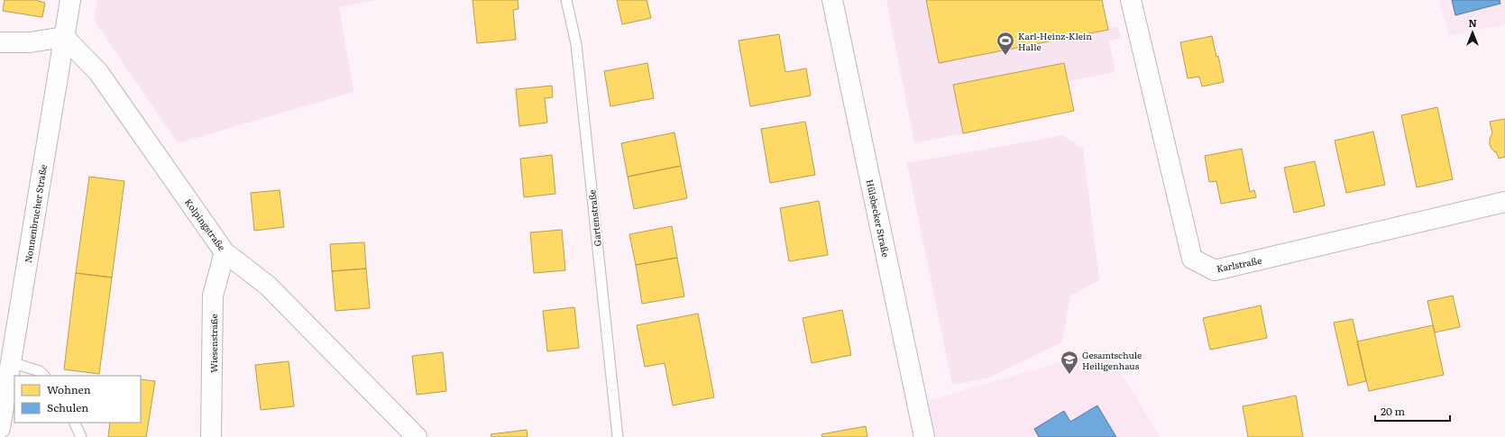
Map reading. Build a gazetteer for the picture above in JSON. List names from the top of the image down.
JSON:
{
  "streets": {
    "street": [
      "Nonnenbrucher Straße",
      "Hülsbecker Straße",
      "Kolpingstraße",
      "Karlstraße",
      "Wiesenstraße"
    ],
    "lane": ["Gartenstraße"]
  },
  "crossings": [
    ["Nonnenbrucher Straße", "Kolpingstraße"],
    ["Kolpingstraße", "Wiesenstraße"]
  ],
  "places": {
    "sports": ["Karl-Heinz-Klein Halle"],
    "school or university": ["Gesamtschule Heiligenhaus"]
  },
  "legend": ["Wohnen", "Schulen"],
  "scale_bar": "20 m",
  "north": "top"
}
